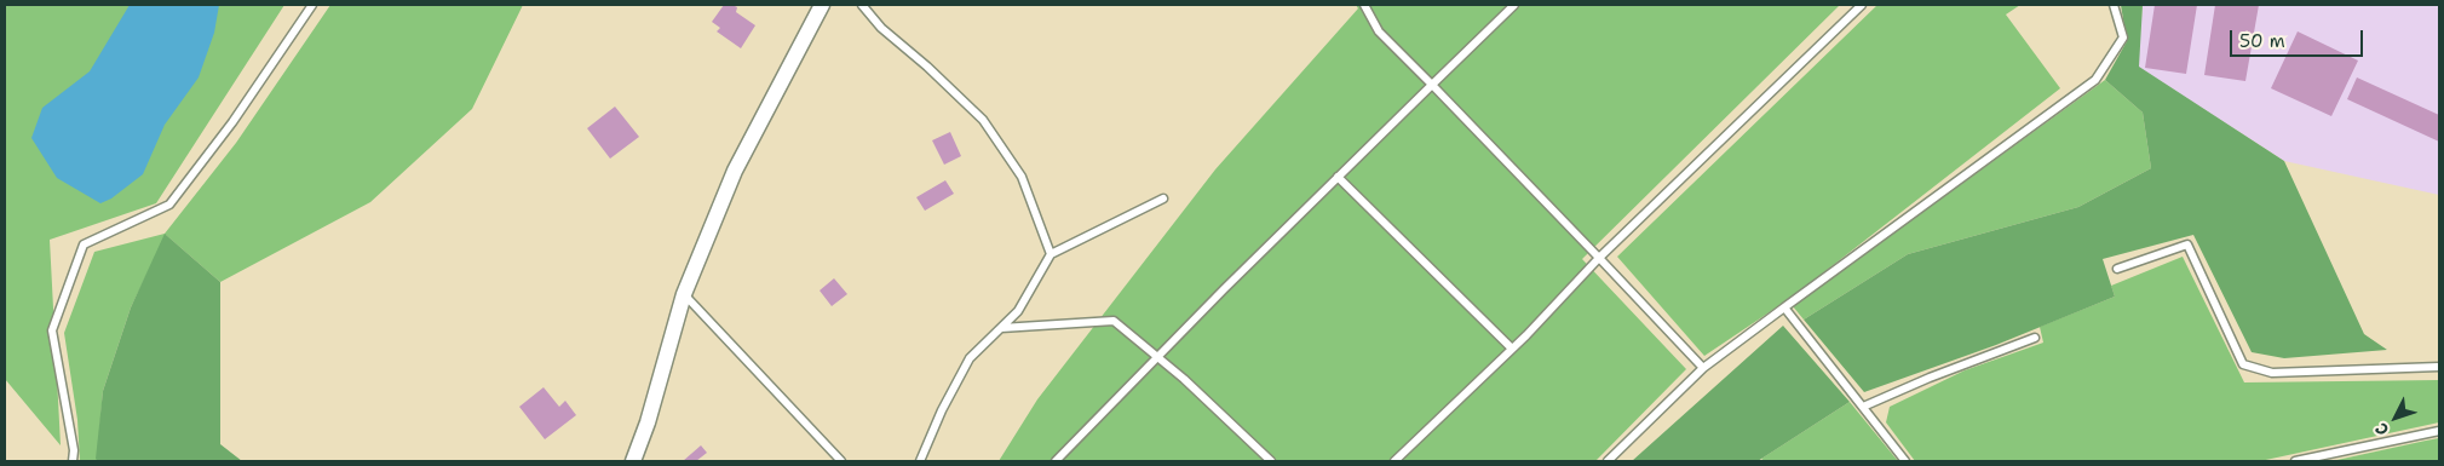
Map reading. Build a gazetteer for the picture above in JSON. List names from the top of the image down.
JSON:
{
  "scale_bar": "50 m",
  "north": "bottom left"
}
